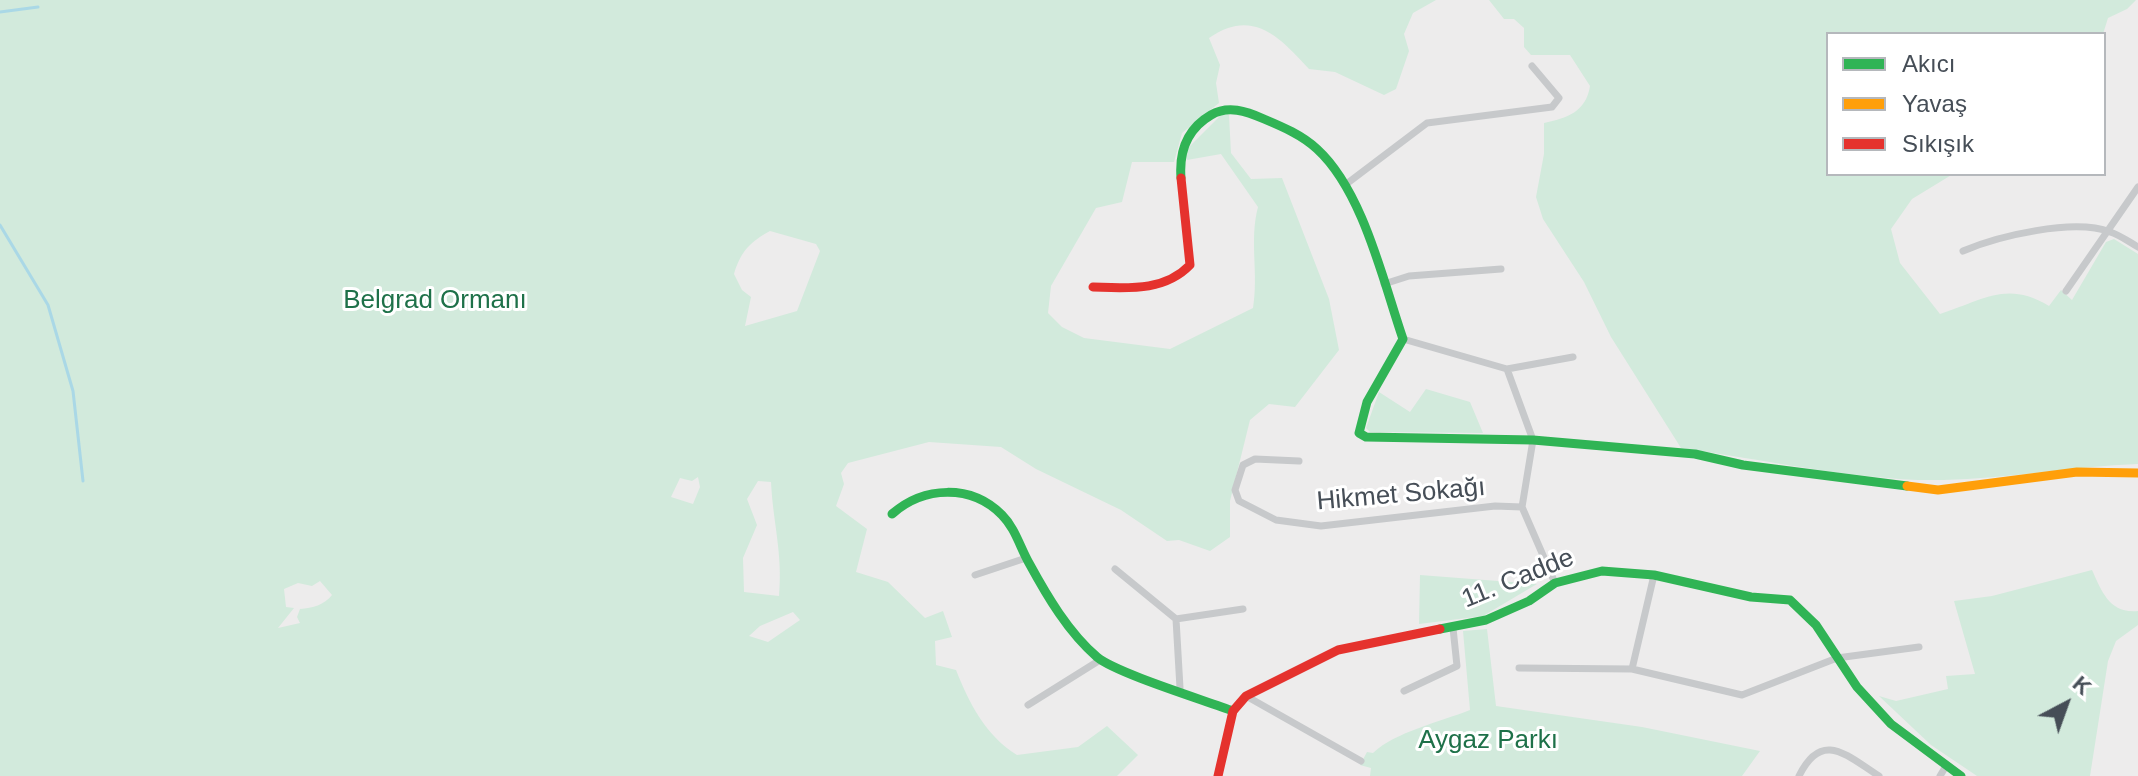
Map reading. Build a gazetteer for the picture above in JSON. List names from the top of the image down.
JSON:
{
  "streets": {
    "street": ["Hikmet Sokağı", "11. Cadde"]
  },
  "parks": ["Belgrad Ormanı", "Aygaz Parkı"],
  "legend": ["Akıcı", "Yavaş", "Sıkışık"],
  "north": "top right"
}
